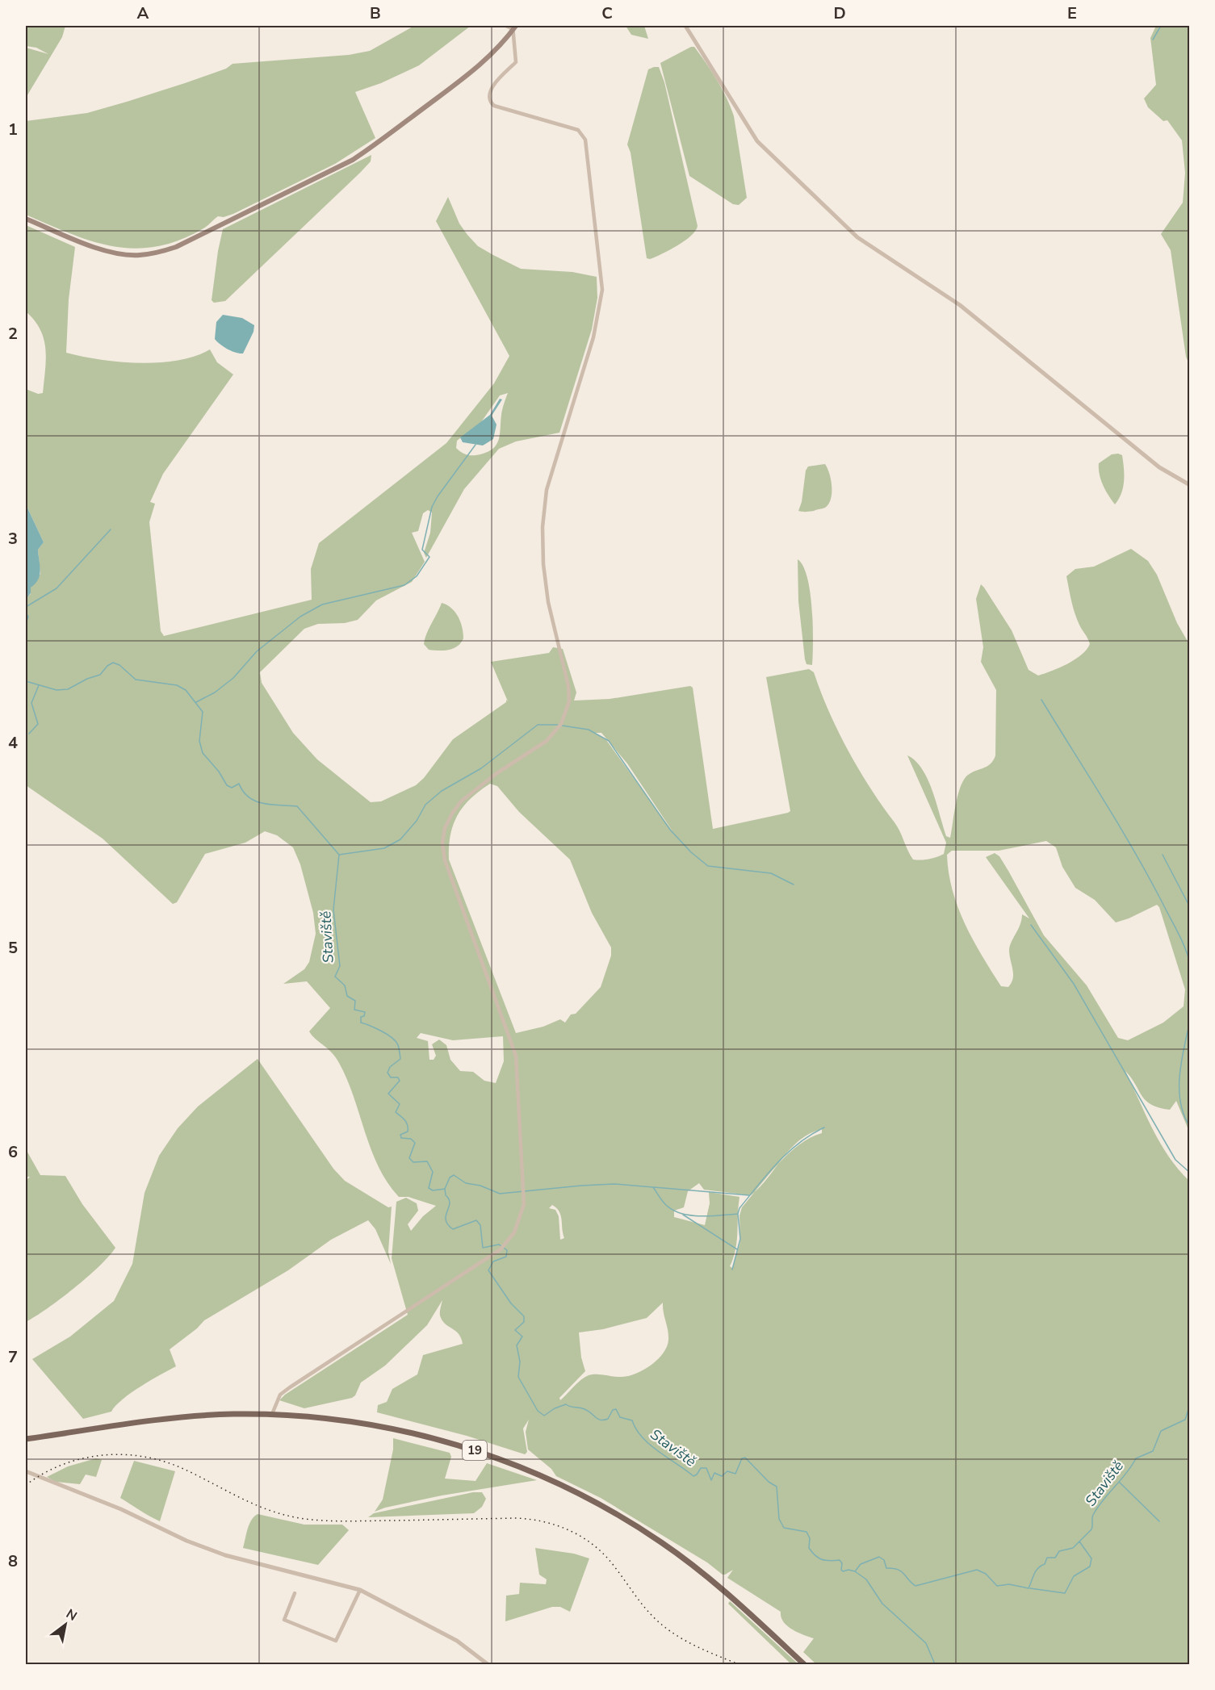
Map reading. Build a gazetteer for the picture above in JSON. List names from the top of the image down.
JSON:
{
  "streets": {
    "main road": ["19"]
  },
  "water": ["Staviště"],
  "north": "top right",
  "grid": {
    "columns": [
      "A",
      "B",
      "C",
      "D",
      "E"
    ],
    "rows": [
      "1",
      "2",
      "3",
      "4",
      "5",
      "6",
      "7",
      "8"
    ]
  }
}
